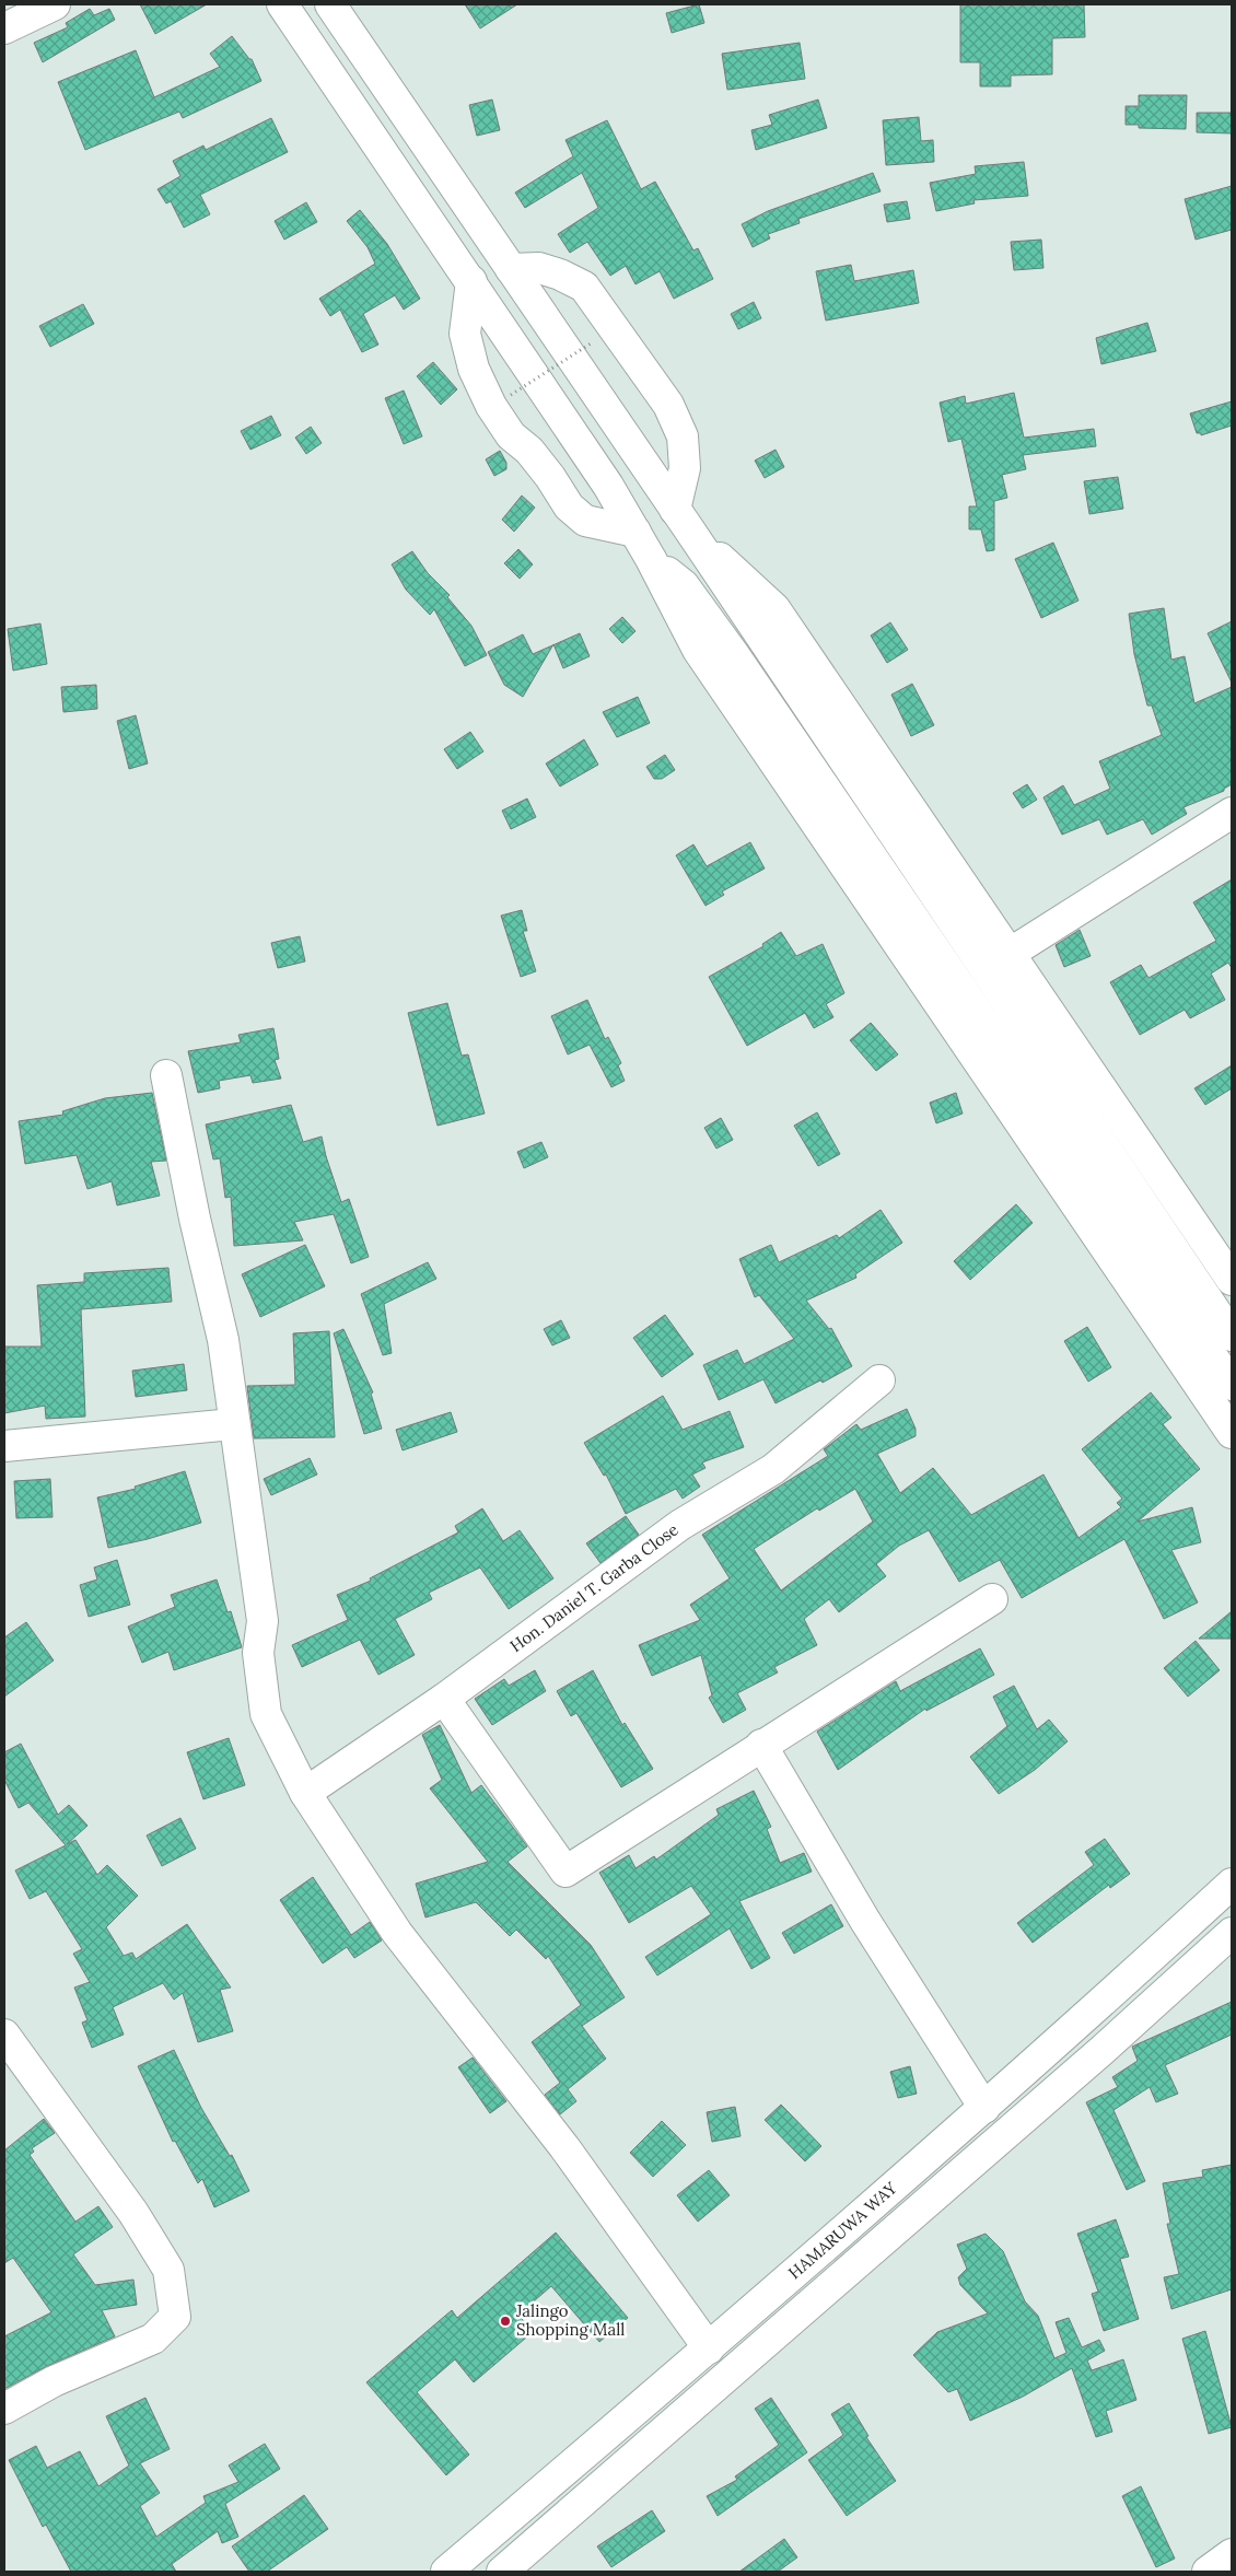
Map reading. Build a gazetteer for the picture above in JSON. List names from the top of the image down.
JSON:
{
  "streets": {
    "main road": ["Hon. Daniel T. Garba Close", "HAMARUWA WAY"]
  },
  "places": ["Jalingo Shopping Mall"]
}
